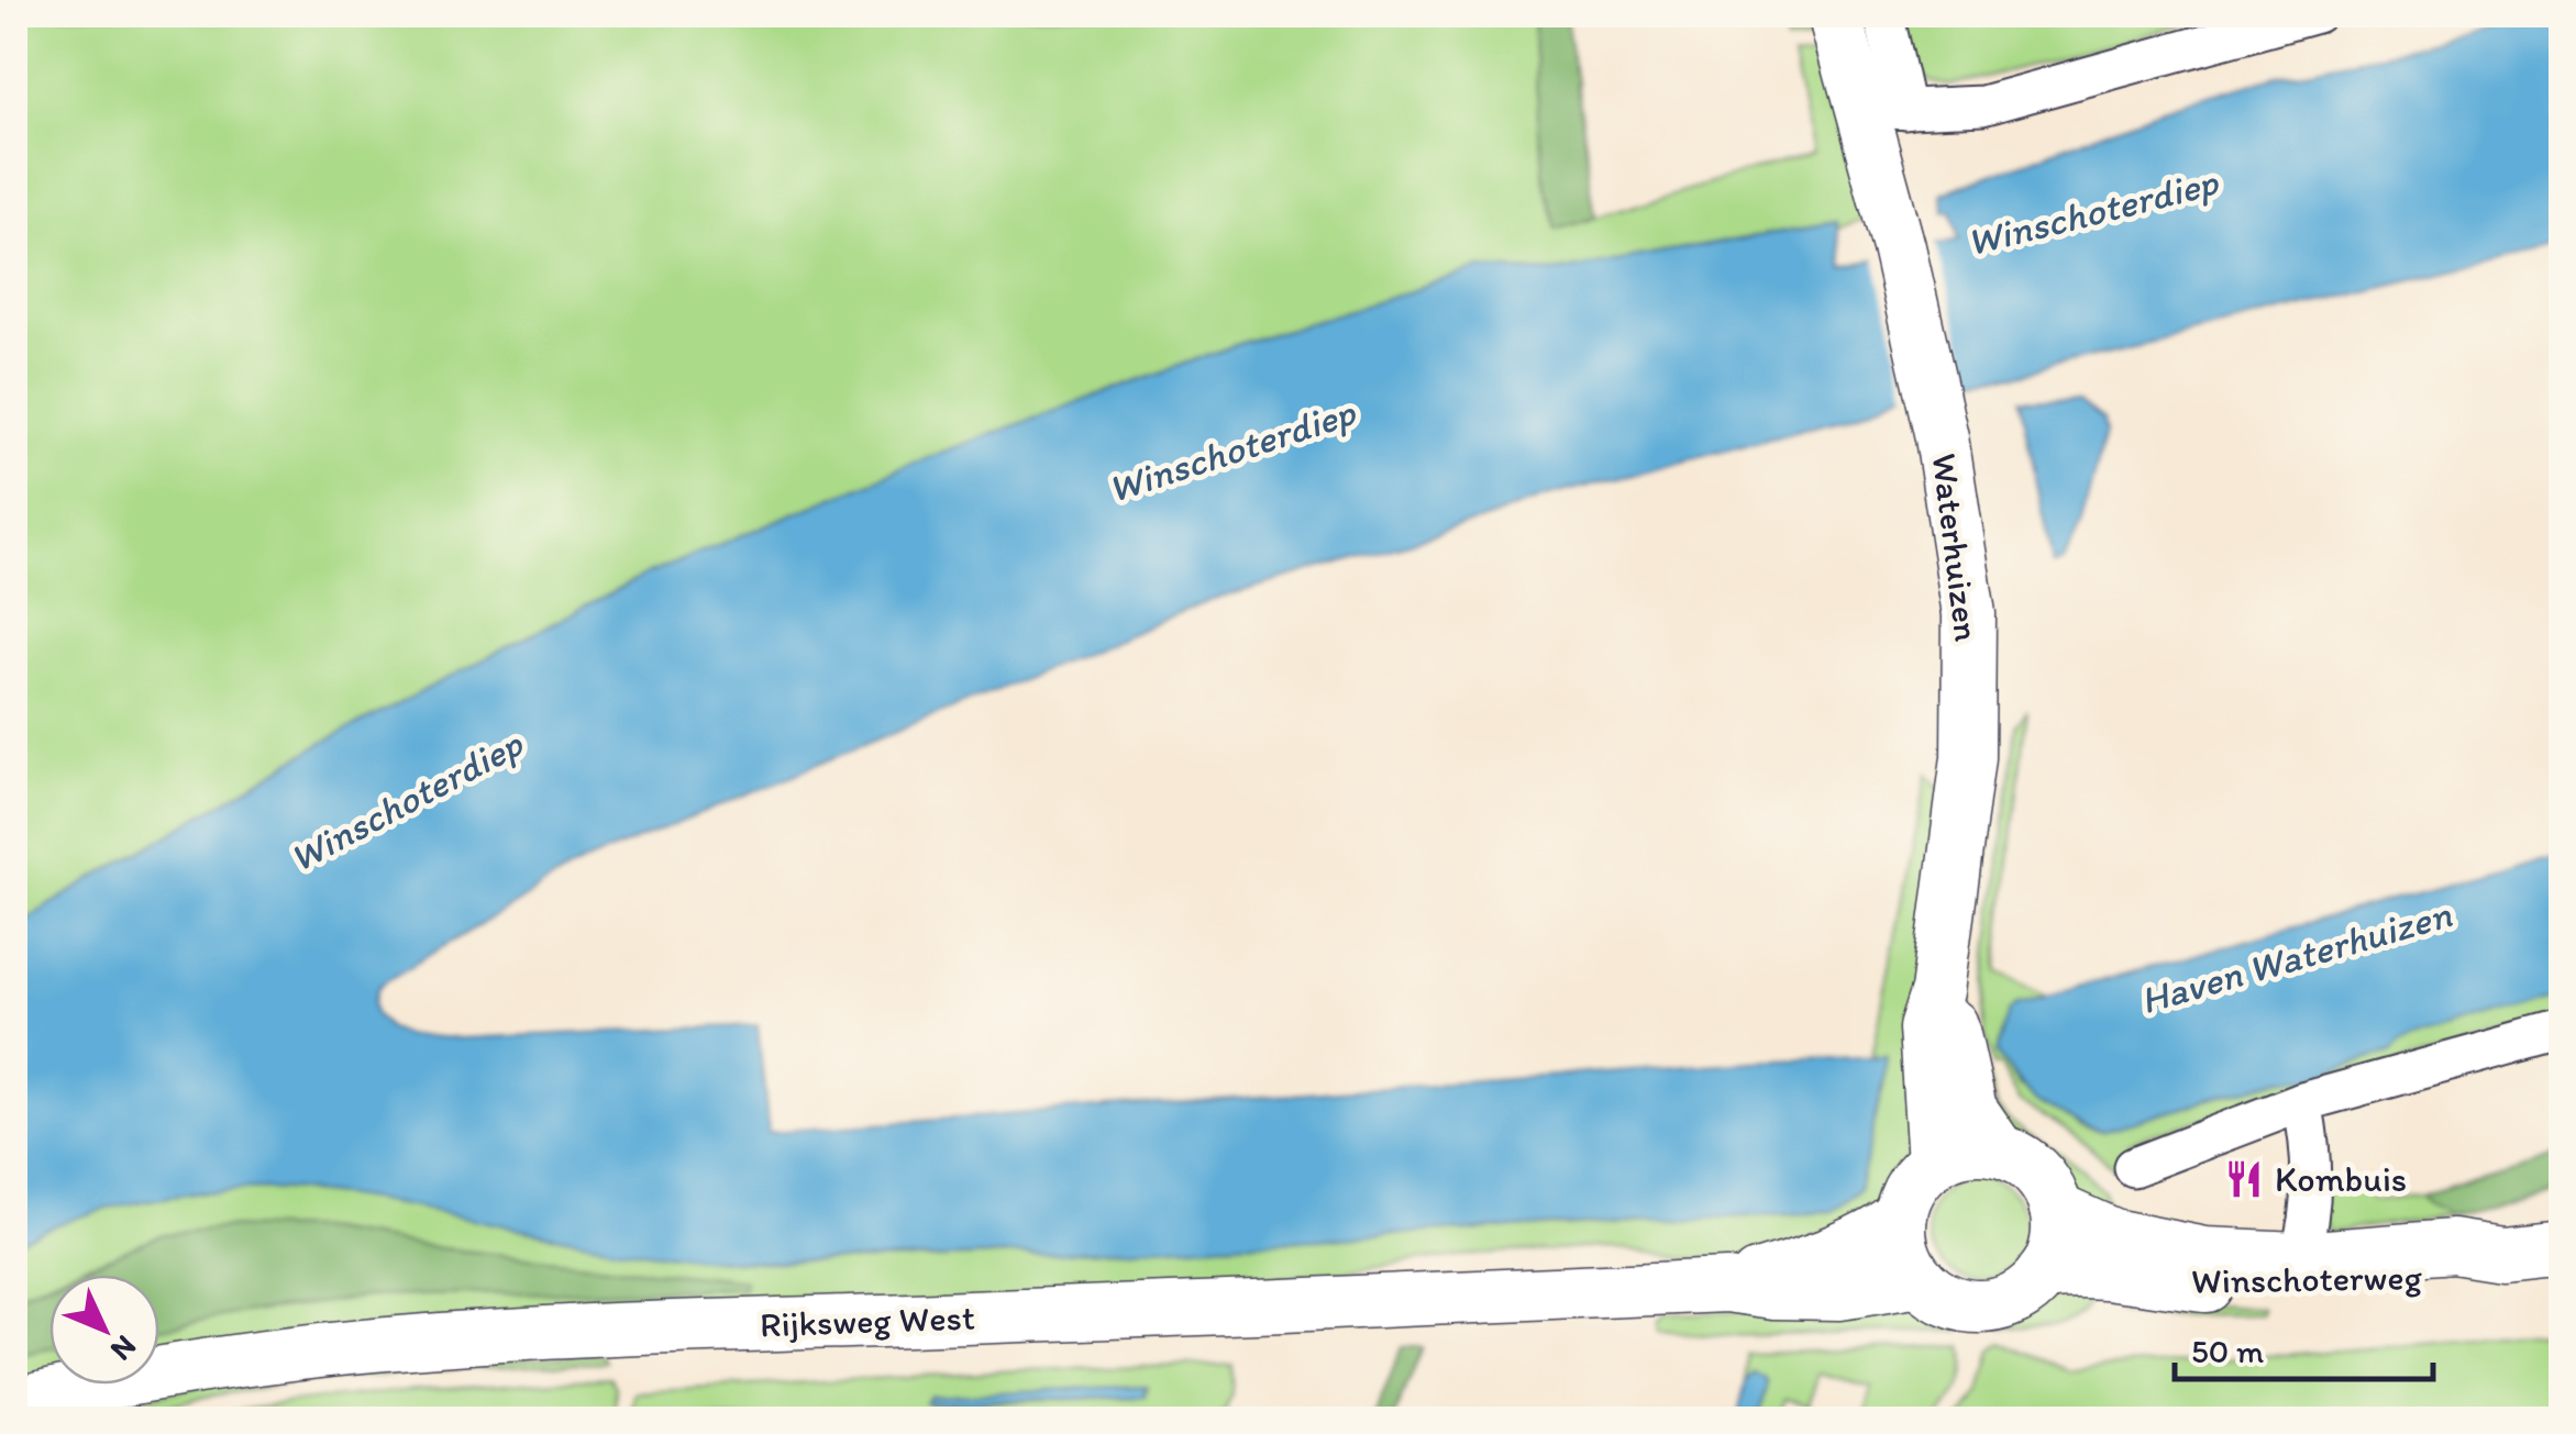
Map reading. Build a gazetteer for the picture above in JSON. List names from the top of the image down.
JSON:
{
  "streets": {
    "main road": ["Waterhuizen", "Winschoterweg", "Rijksweg West"]
  },
  "crossings": [
    ["Waterhuizen", "Winschoterweg"],
    ["Waterhuizen", "Rijksweg West"],
    ["Winschoterweg", "Rijksweg West"]
  ],
  "water": ["Winschoterdiep", "Haven Waterhuizen"],
  "places": {
    "restaurant": ["Kombuis"]
  },
  "scale_bar": "50 m",
  "north": "bottom right"
}
